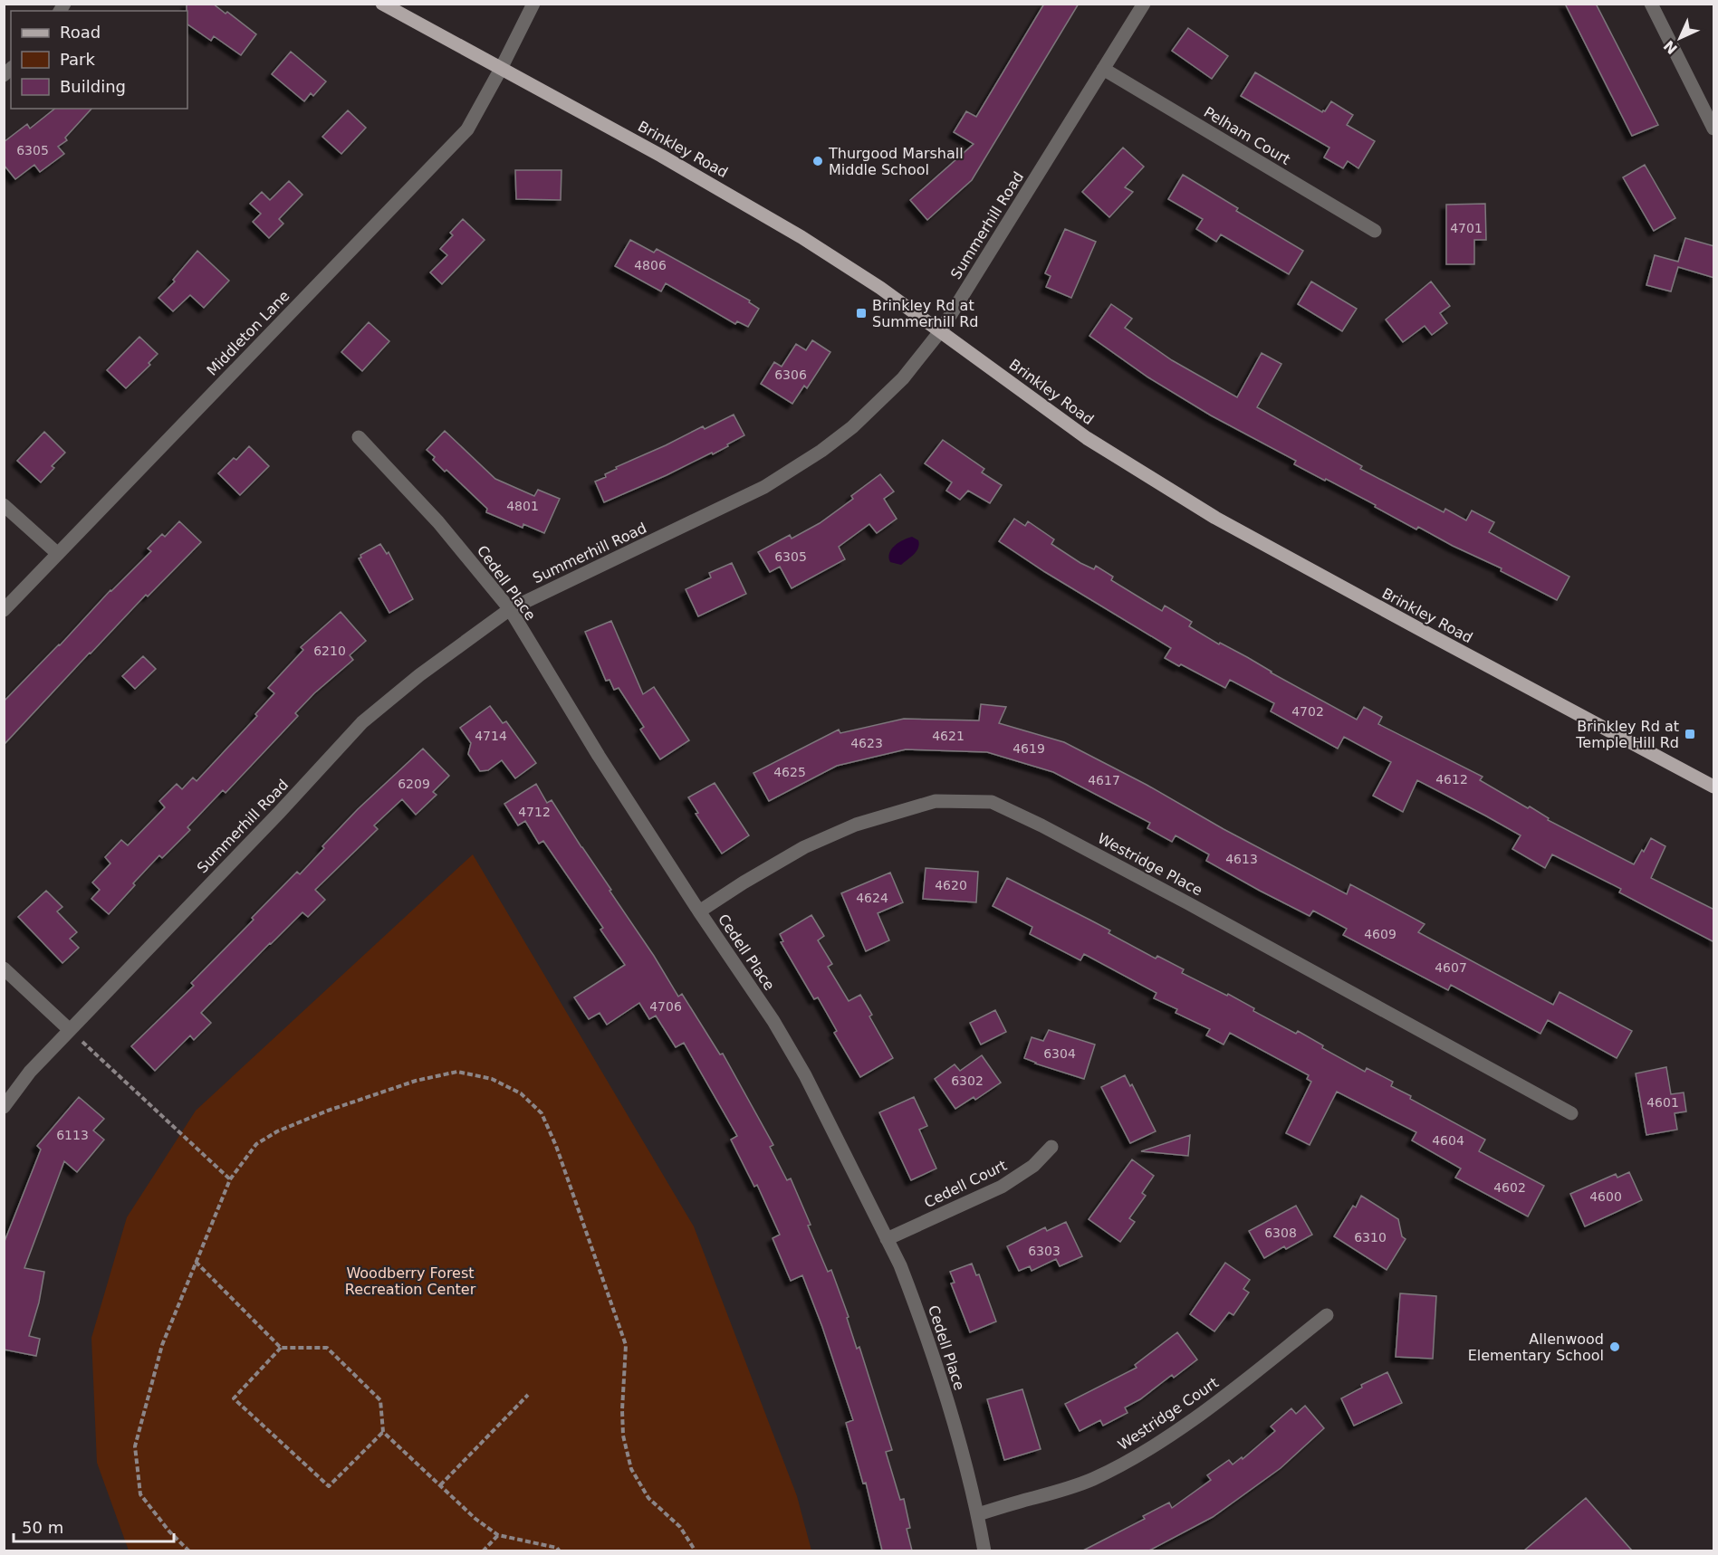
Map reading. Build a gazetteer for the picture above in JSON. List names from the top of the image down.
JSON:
{
  "streets": {
    "main road": ["Brinkley Road"],
    "street": [
      "Pelham Court",
      "Summerhill Road",
      "Middleton Lane",
      "Cedell Place",
      "Westridge Place",
      "Cedell Court",
      "Westridge Court"
    ]
  },
  "crossings": [
    ["Pelham Court", "Summerhill Road"],
    ["Brinkley Road", "Summerhill Road"],
    ["Brinkley Road", "Middleton Lane"],
    ["Summerhill Road", "Cedell Place"],
    ["Cedell Place", "Westridge Place"],
    ["Cedell Place", "Cedell Court"],
    ["Cedell Place", "Westridge Court"]
  ],
  "parks": ["Woodberry Forest Recreation Center"],
  "places": {
    "other": ["Thurgood Marshall Middle School", "Allenwood Elementary School"],
    "transit": ["Brinkley Rd at Summerhill Rd", "Brinkley Rd at Temple Hill Rd"]
  },
  "house_numbers": [
    "6305",
    "4701",
    "4806",
    "6306",
    "4801",
    "6305",
    "6210",
    "4702",
    "4714",
    "4621",
    "4623",
    "4619",
    "4625",
    "4612",
    "4617",
    "6209",
    "4712",
    "4613",
    "4620",
    "4624",
    "4609",
    "4607",
    "4706",
    "6304",
    "6302",
    "4601",
    "6113",
    "4604",
    "4602",
    "4600",
    "6308",
    "6310",
    "6303"
  ],
  "legend": ["Road", "Park", "Building"],
  "scale_bar": "50 m",
  "north": "bottom left"
}
